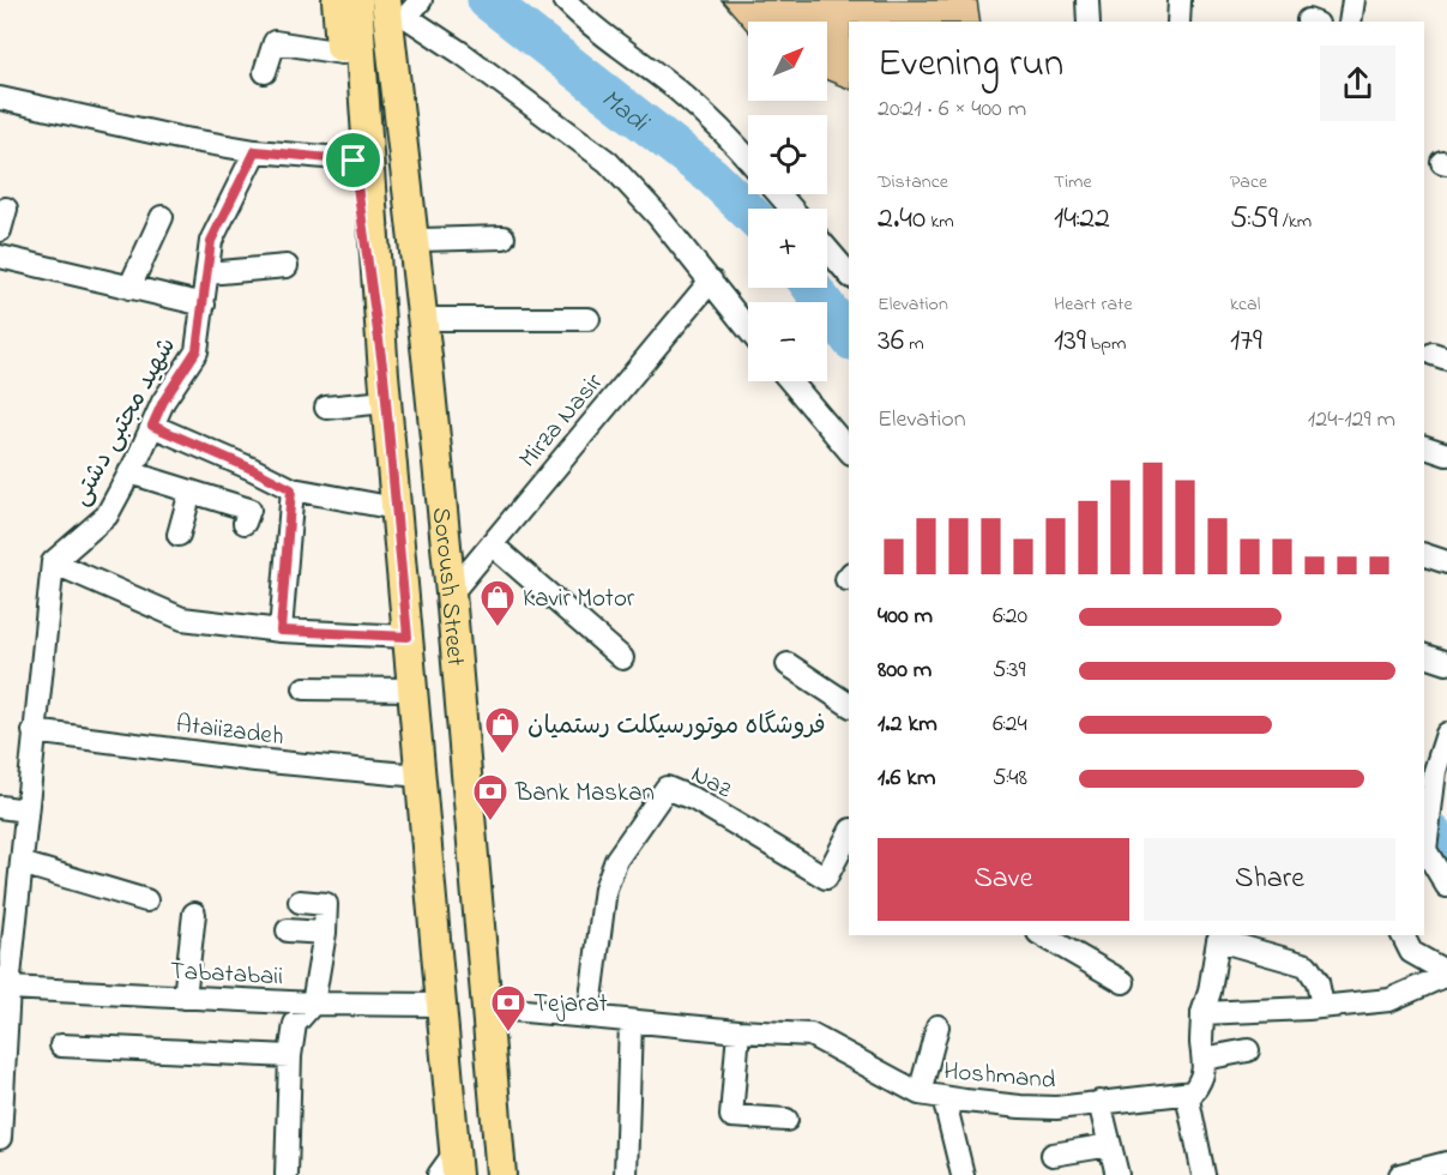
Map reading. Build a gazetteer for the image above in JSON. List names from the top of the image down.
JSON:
{
  "streets": {
    "main road": ["Soroush Street"],
    "street": [
      "Mirza Nasir",
      "شهید مجتبی دشتی",
      "Ataiizadeh",
      "Naz",
      "Tabatabaii",
      "Hoshmand"
    ]
  },
  "crossings": [
    ["Mirza Nasir", "Soroush Street"],
    ["Soroush Street", "Ataiizadeh"],
    ["Soroush Street", "Tabatabaii"],
    ["Soroush Street", "Hoshmand"],
    ["Naz", "Hoshmand"]
  ],
  "water": ["Madi"],
  "places": {
    "shop": ["Kavir Motor", "فروشگاه موتورسیکلت رستمیان"],
    "bank": ["Bank Maskan", "Tejarat"]
  },
  "north": "top right",
  "page": {
    "map_buttons": ["+", "−"],
    "heading": ["Evening run", "20:21 · 6 × 400 m"],
    "stats": [
      ["Distance", "2.40 km"],
      ["Time", "14:22"],
      ["Pace", "5:59 /km"],
      ["Elevation", "36 m"],
      ["Heart rate", "139 bpm"],
      ["kcal", "179"]
    ],
    "chart": ["Elevation", "124–129 m"],
    "list": [
      {
        "name": "400 m",
        "note": "6:20"
      },
      {
        "name": "800 m",
        "note": "5:39"
      },
      {
        "name": "1.2 km",
        "note": "6:24"
      },
      {
        "name": "1.6 km",
        "note": "5:48"
      }
    ],
    "buttons": ["Save", "Share"]
  }
}
